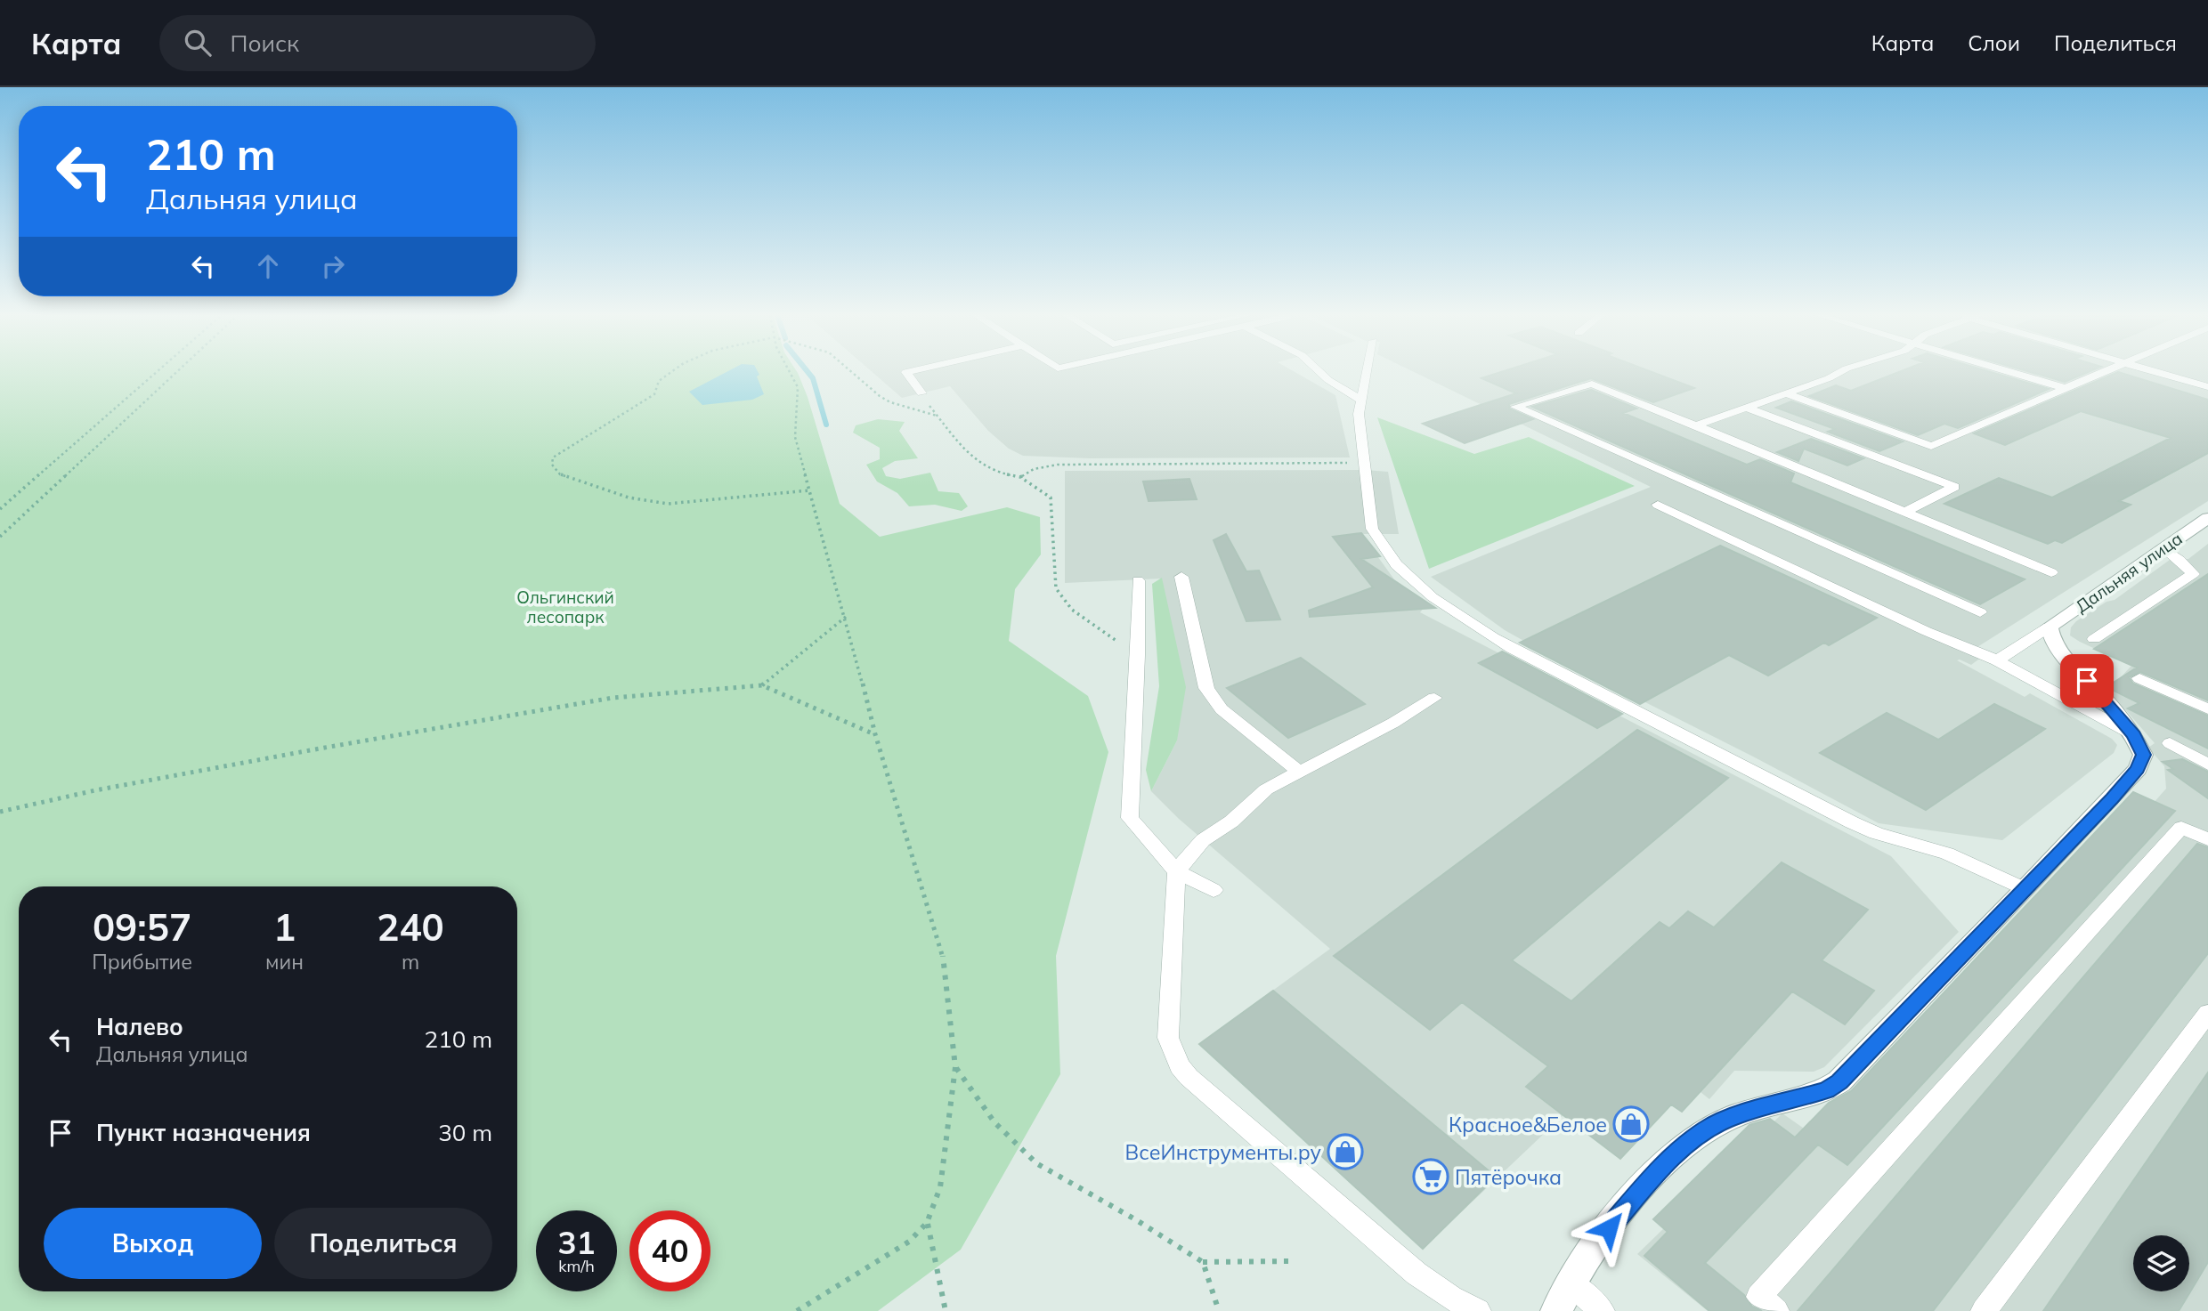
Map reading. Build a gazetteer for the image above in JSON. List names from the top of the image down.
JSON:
{
  "streets": {
    "street": ["Дальняя улица"]
  },
  "parks": ["Ольгинский лесопарк"],
  "places": {
    "shop": ["Красное&Белое", "ВсеИнструменты.ру"],
    "supermarket": ["Пятёрочка"]
  },
  "page": {
    "header": "Карта",
    "search": "Поиск",
    "nav": ["Карта", "Слои", "Поделиться"],
    "turn": ["210 m", "Дальняя улица"],
    "eta": [
      "09:57",
      "Прибытие",
      "1",
      "мин",
      "240",
      "m"
    ],
    "list": [
      {
        "name": "Налево",
        "note": "Дальняя улица",
        "value": "210 m"
      },
      {
        "name": "Пункт назначения",
        "value": "30 m"
      }
    ],
    "buttons": ["Выход", "Поделиться"],
    "speed": "31 km/h",
    "limit": "40"
  }
}
